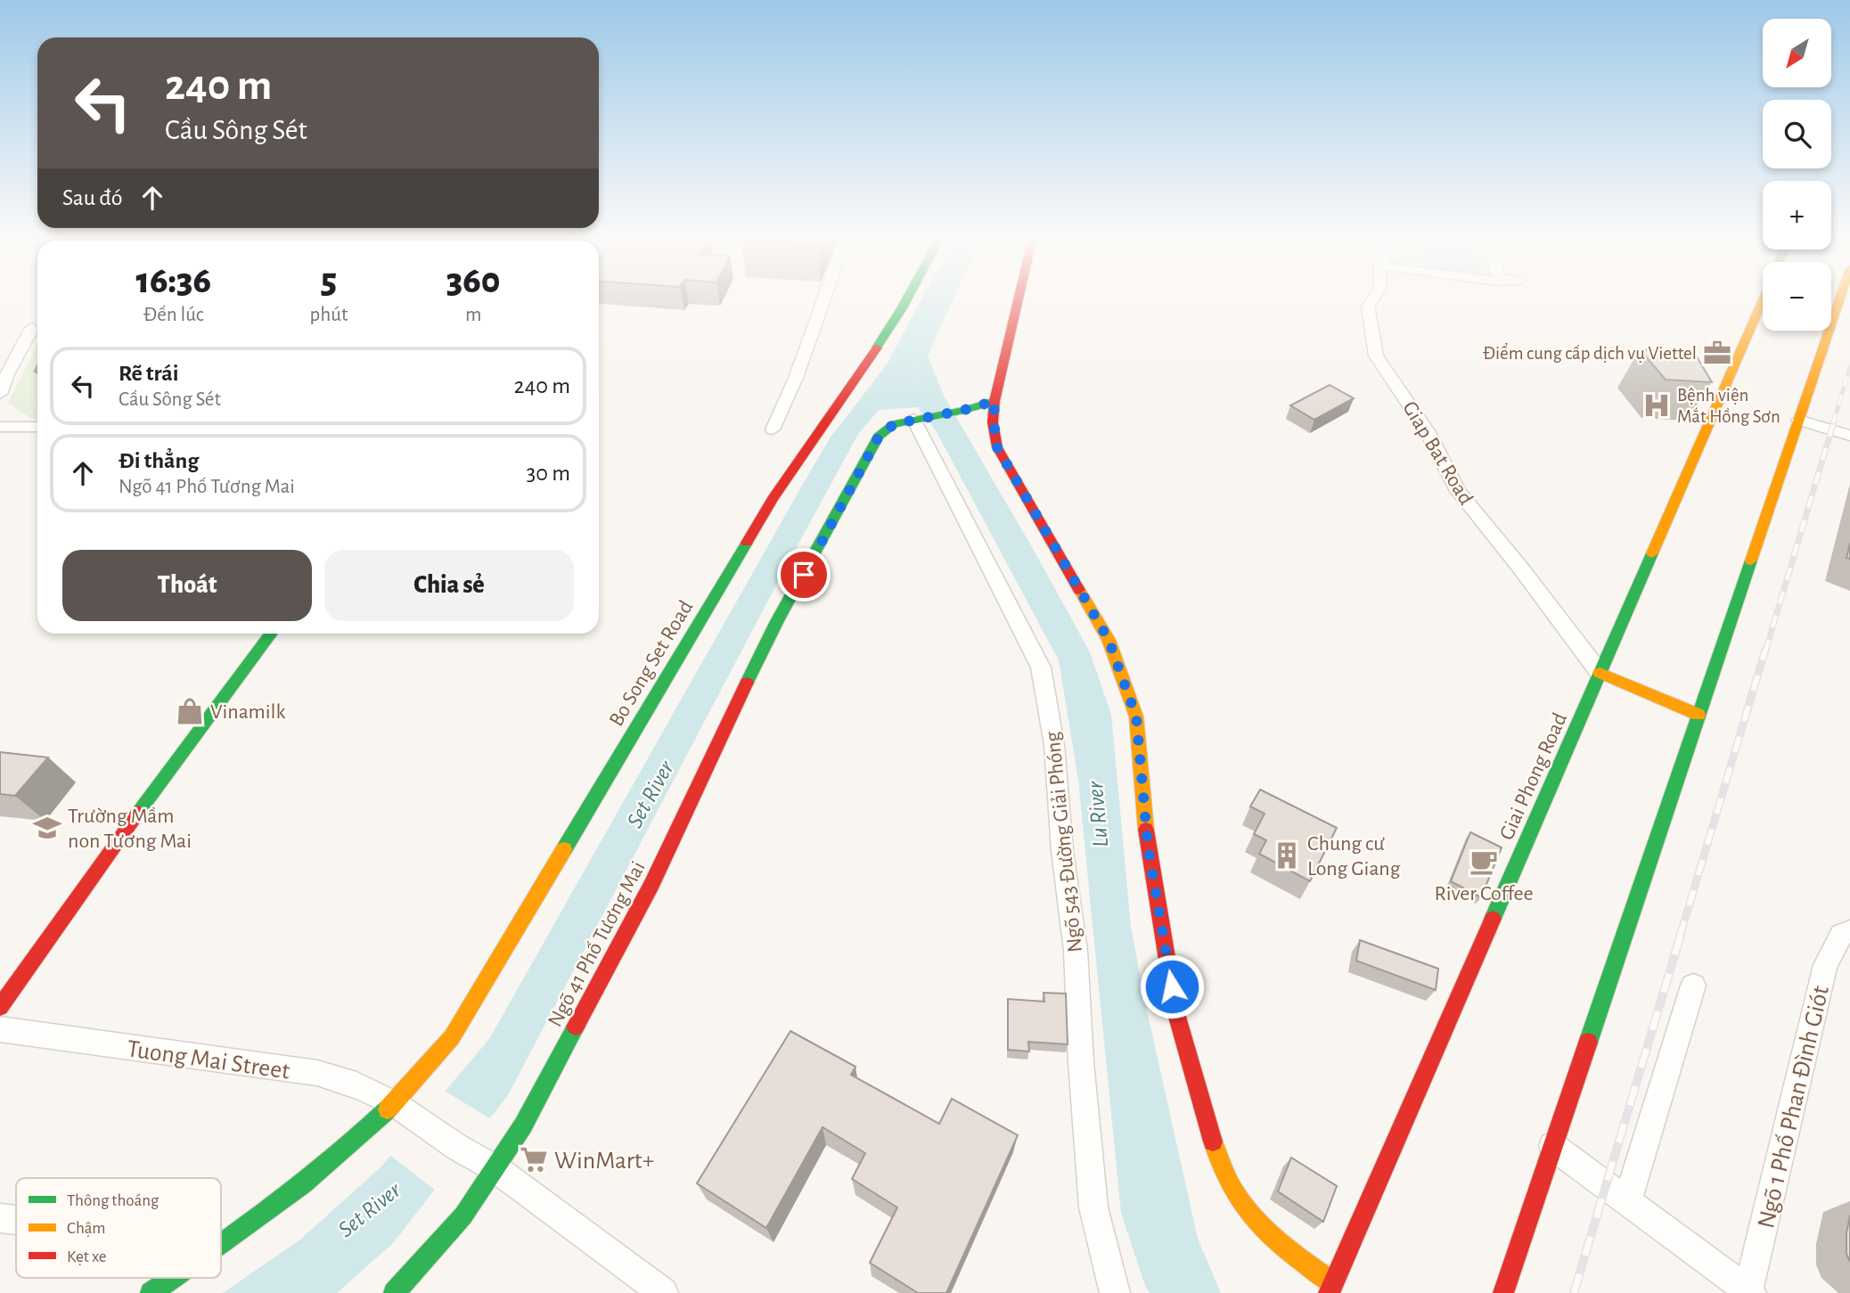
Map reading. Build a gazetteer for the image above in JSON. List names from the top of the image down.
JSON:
{
  "streets": {
    "street": [
      "Giap Bat Road",
      "Bo Song Set Road",
      "Giai Phong Road",
      "Ngõ 543 Đường Giải Phóng",
      "Ngõ 41 Phố Tương Mai",
      "Tuong Mai Street",
      "Ngõ 1 Phố Phan Đình Giót"
    ]
  },
  "crossings": [
    ["Giap Bat Road", "Giai Phong Road"],
    ["Bo Song Set Road", "Tuong Mai Street"],
    ["Ngõ 543 Đường Giải Phóng", "Ngõ 41 Phố Tương Mai"],
    ["Ngõ 41 Phố Tương Mai", "Tuong Mai Street"]
  ],
  "water": ["Set River", "Lu River"],
  "places": {
    "office": ["Điểm cung cấp dịch vụ Viettel"],
    "hospital": ["Bệnh viện Mắt Hồng Sơn"],
    "shop": ["Vinamilk"],
    "school or university": ["Trường Mầm non Tương Mai"],
    "building": ["Chung cư Long Giang"],
    "cafe": ["River Coffee"],
    "supermarket": ["WinMart+"]
  },
  "legend": ["Thông thoáng", "Chậm", "Kẹt xe"],
  "north": "bottom left",
  "page": {
    "map_buttons": ["+", "−"],
    "turn": ["240 m", "Cầu Sông Sét"],
    "then": "Sau đó",
    "eta": [
      "16:36",
      "Đến lúc",
      "5",
      "phút",
      "360",
      "m"
    ],
    "list": [
      {
        "name": "Rẽ trái",
        "note": "Cầu Sông Sét",
        "value": "240 m"
      },
      {
        "name": "Đi thẳng",
        "note": "Ngõ 41 Phố Tương Mai",
        "value": "30 m"
      }
    ],
    "buttons": ["Thoát", "Chia sẻ"]
  }
}
